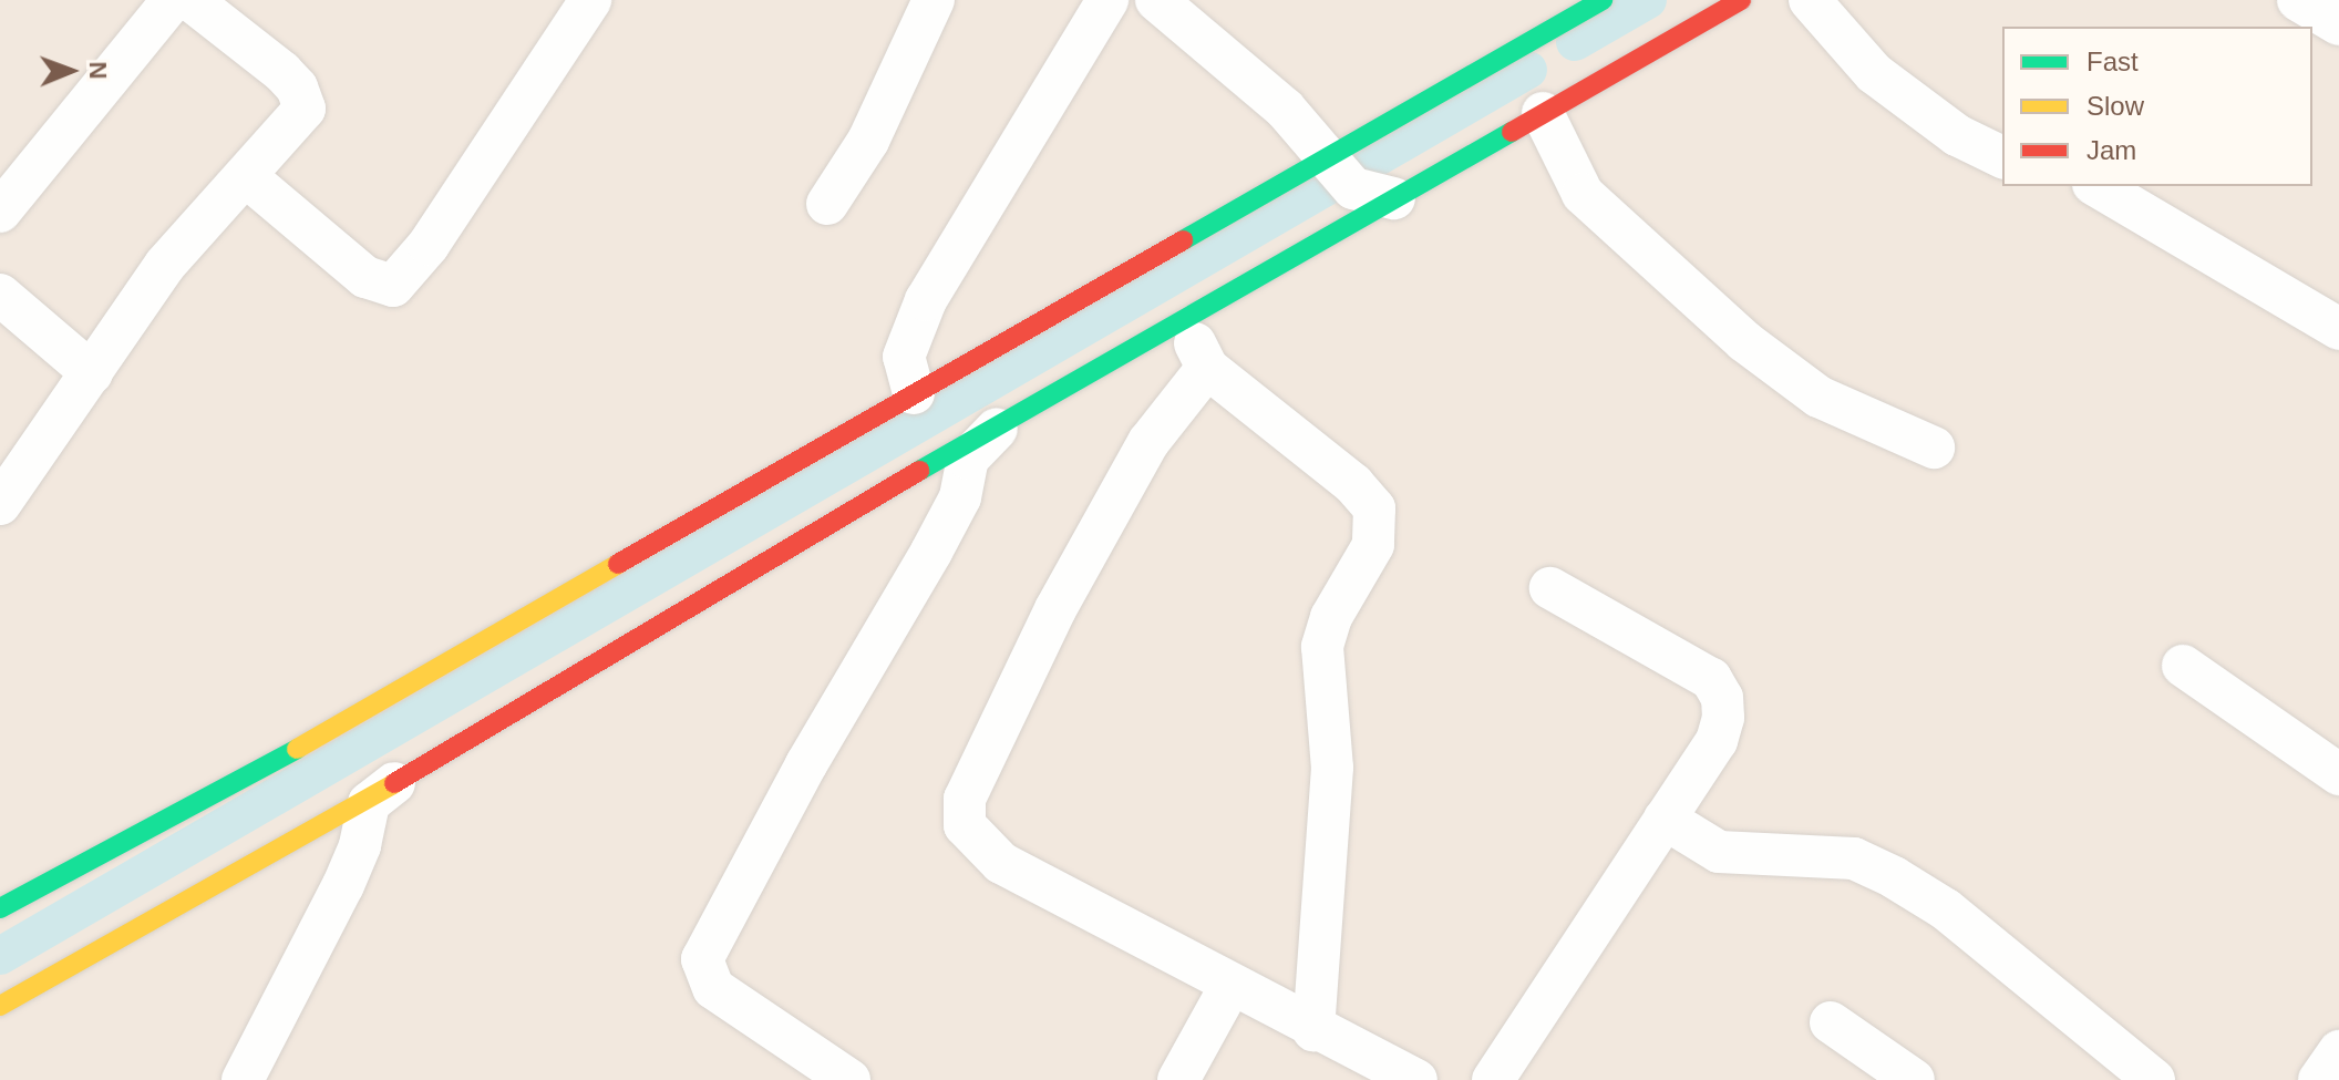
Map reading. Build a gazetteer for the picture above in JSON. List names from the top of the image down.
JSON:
{
  "legend": ["Fast", "Slow", "Jam"],
  "north": "right"
}
